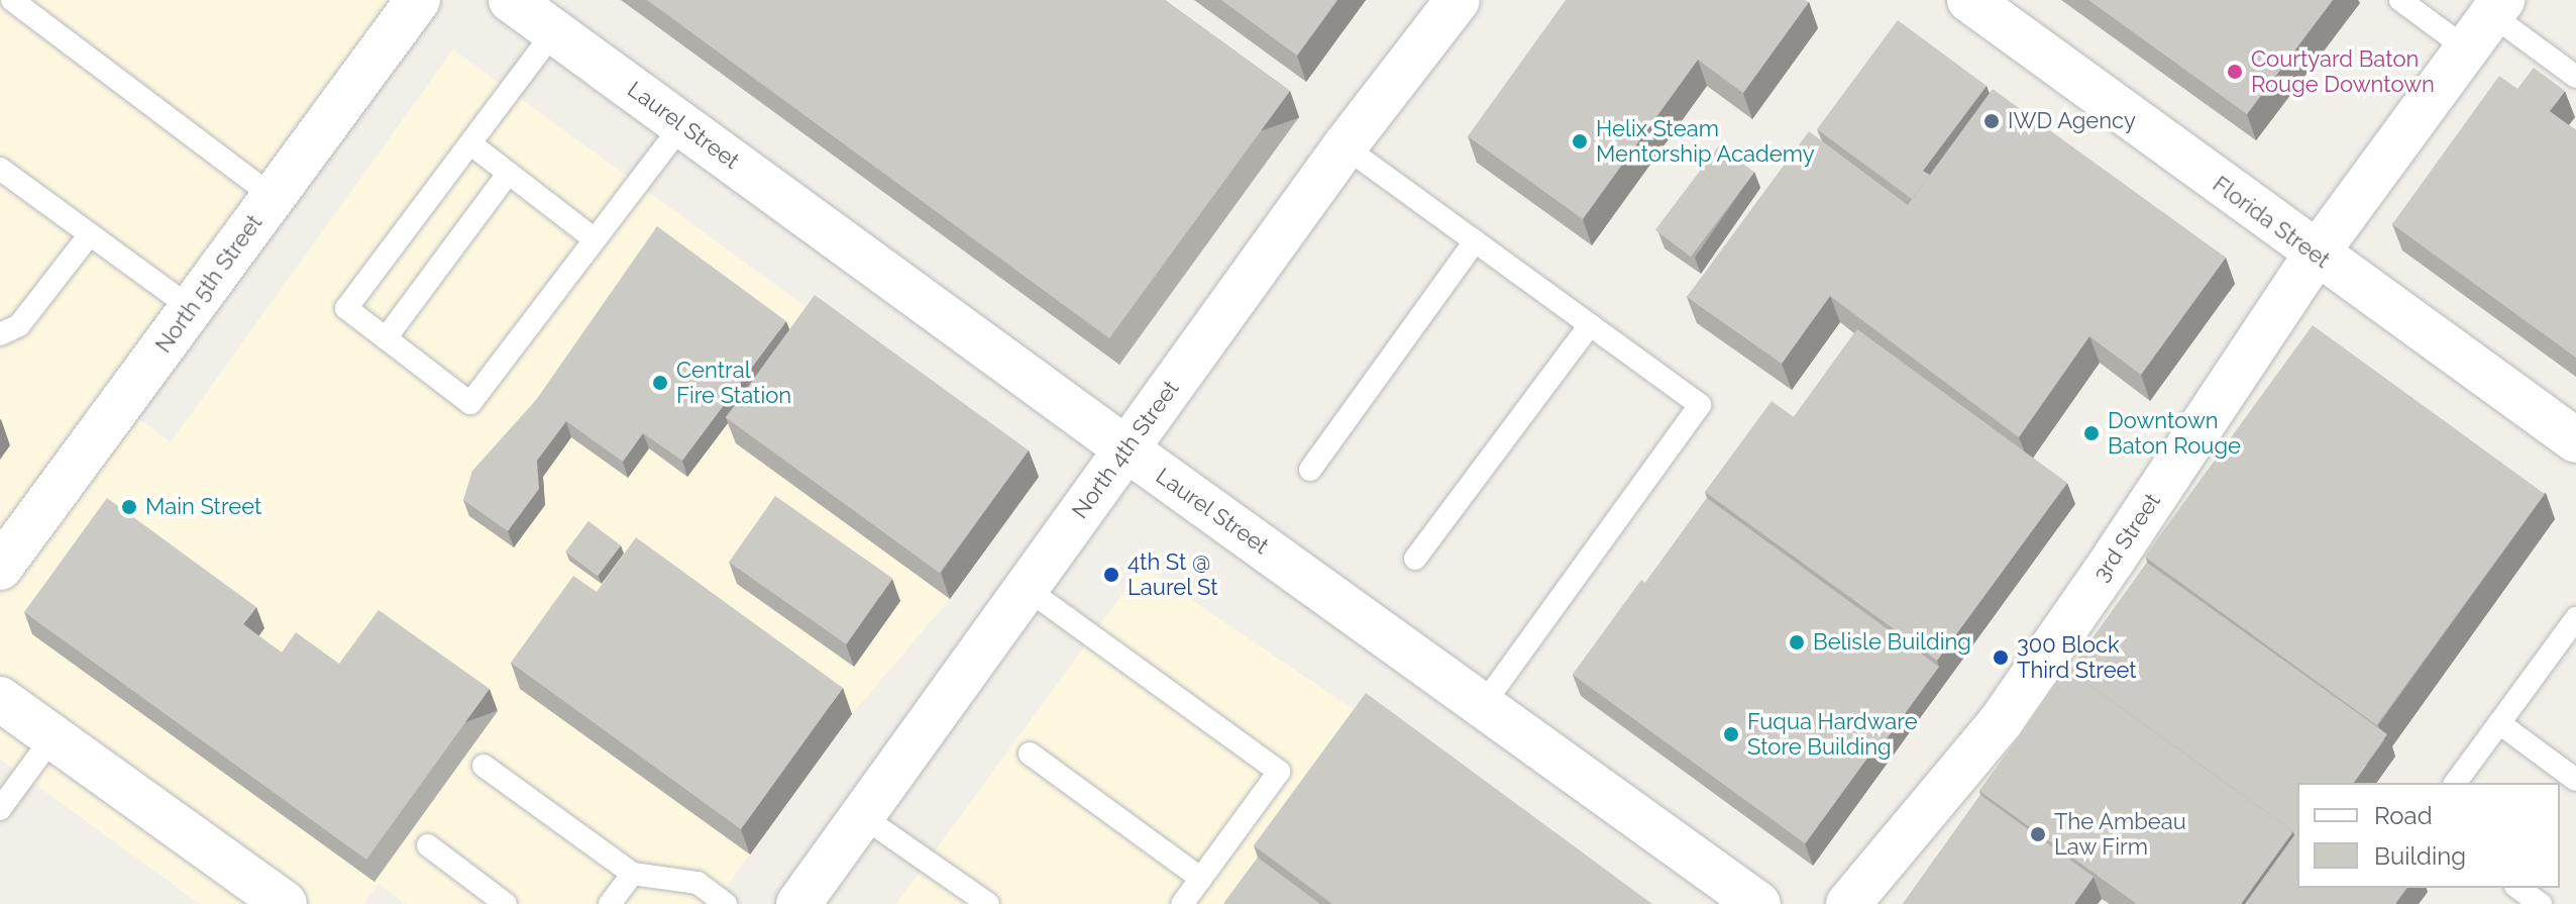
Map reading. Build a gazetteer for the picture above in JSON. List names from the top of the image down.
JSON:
{
  "streets": {
    "street": [
      "Laurel Street",
      "Florida Street",
      "North 5th Street",
      "North 4th Street",
      "3rd Street"
    ]
  },
  "crossings": [
    ["Laurel Street", "North 4th Street"],
    ["Florida Street", "3rd Street"]
  ],
  "places": [
    "Courtyard Baton Rouge Downtown",
    "IWD Agency",
    "Helix Steam Mentorship Academy",
    "Central Fire Station",
    "Downtown Baton Rouge",
    "Main Street",
    "4th St @ Laurel St",
    "Belisle Building",
    "300 Block Third Street",
    "Fuqua Hardware Store Building",
    "The Ambeau Law Firm"
  ],
  "legend": ["Road", "Building"]
}
